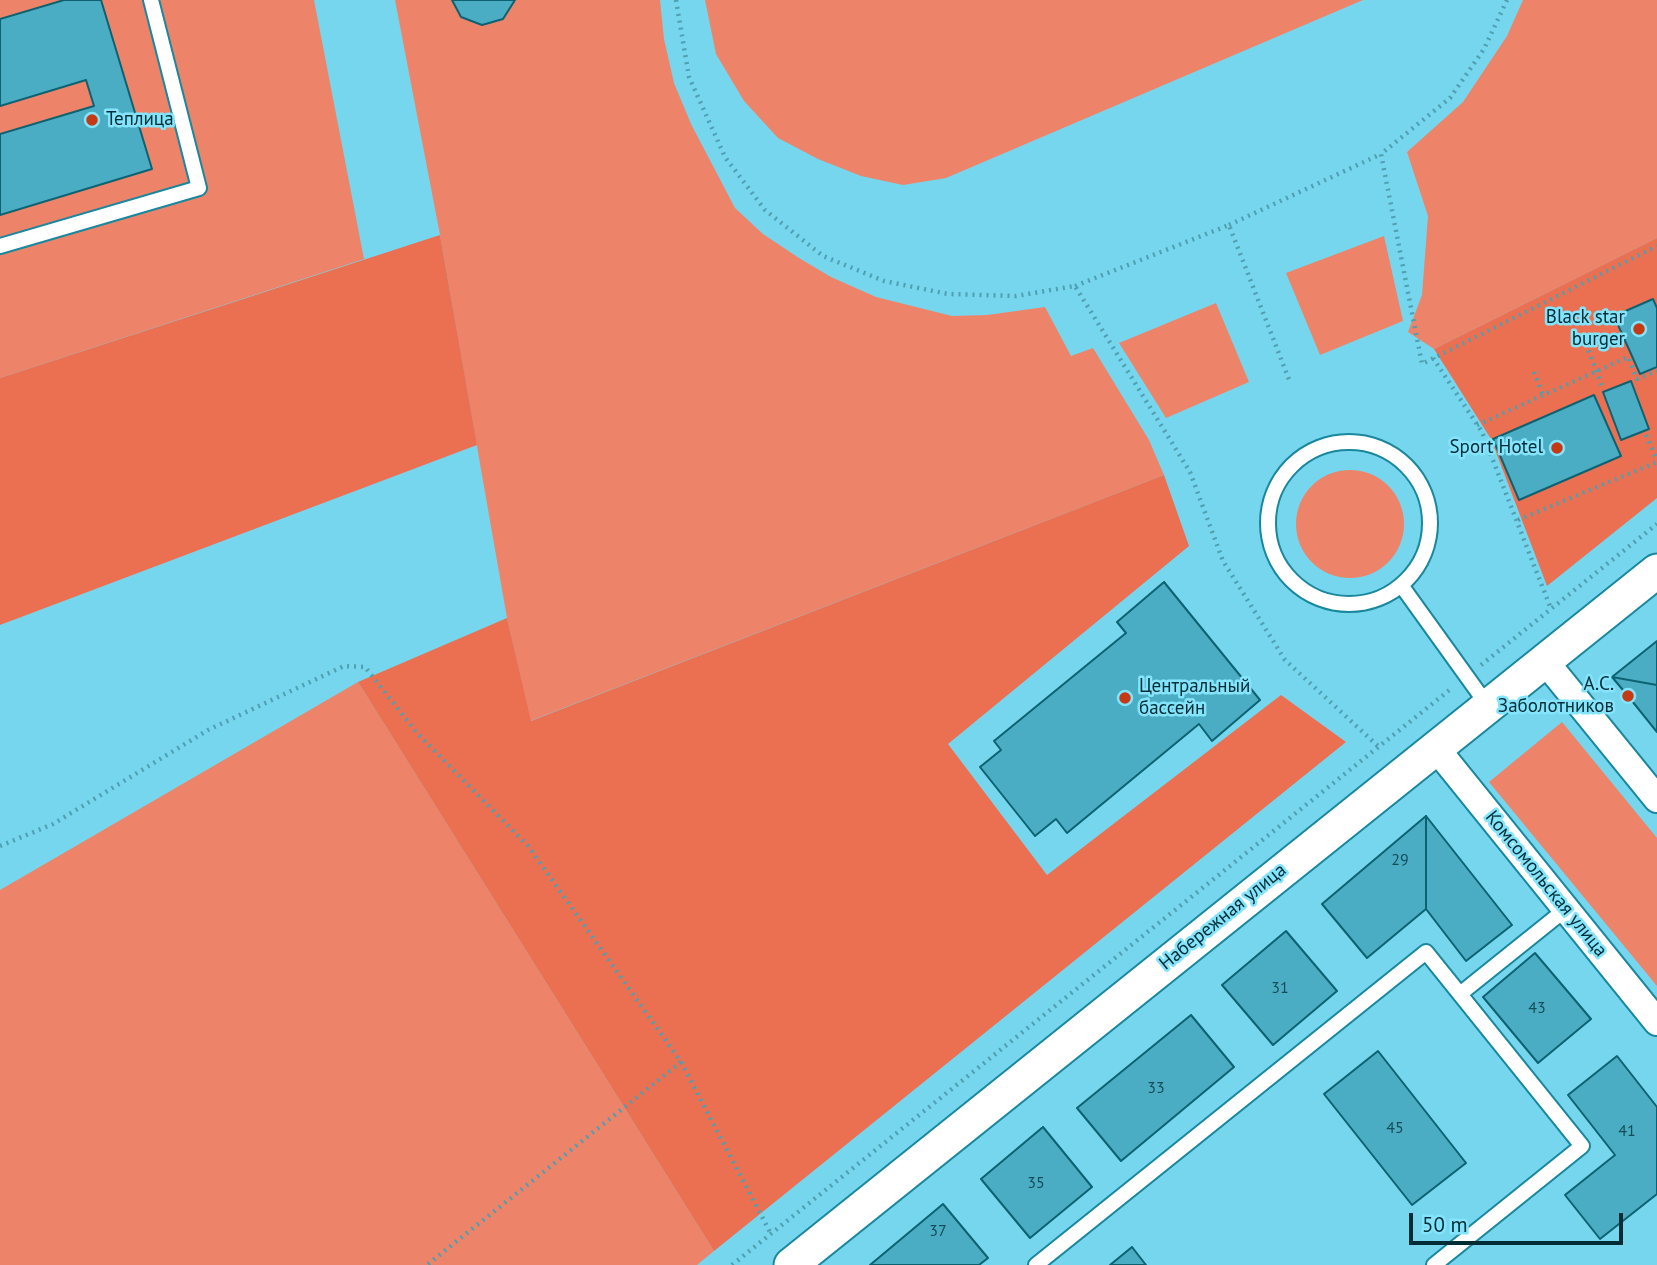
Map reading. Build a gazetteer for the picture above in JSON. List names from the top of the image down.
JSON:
{
  "streets": {
    "street": ["Комсомольская улица", "Набережная улица"]
  },
  "crossings": [
    ["Комсомольская улица", "Набережная улица"]
  ],
  "places": [
    "Теплица",
    "Black star burger",
    "Sport Hotel",
    "А.С. Заболотников",
    "Центральный бассейн"
  ],
  "house_numbers": [
    "29",
    "31",
    "43",
    "33",
    "45",
    "41",
    "35",
    "37"
  ],
  "scale_bar": "50 m"
}
